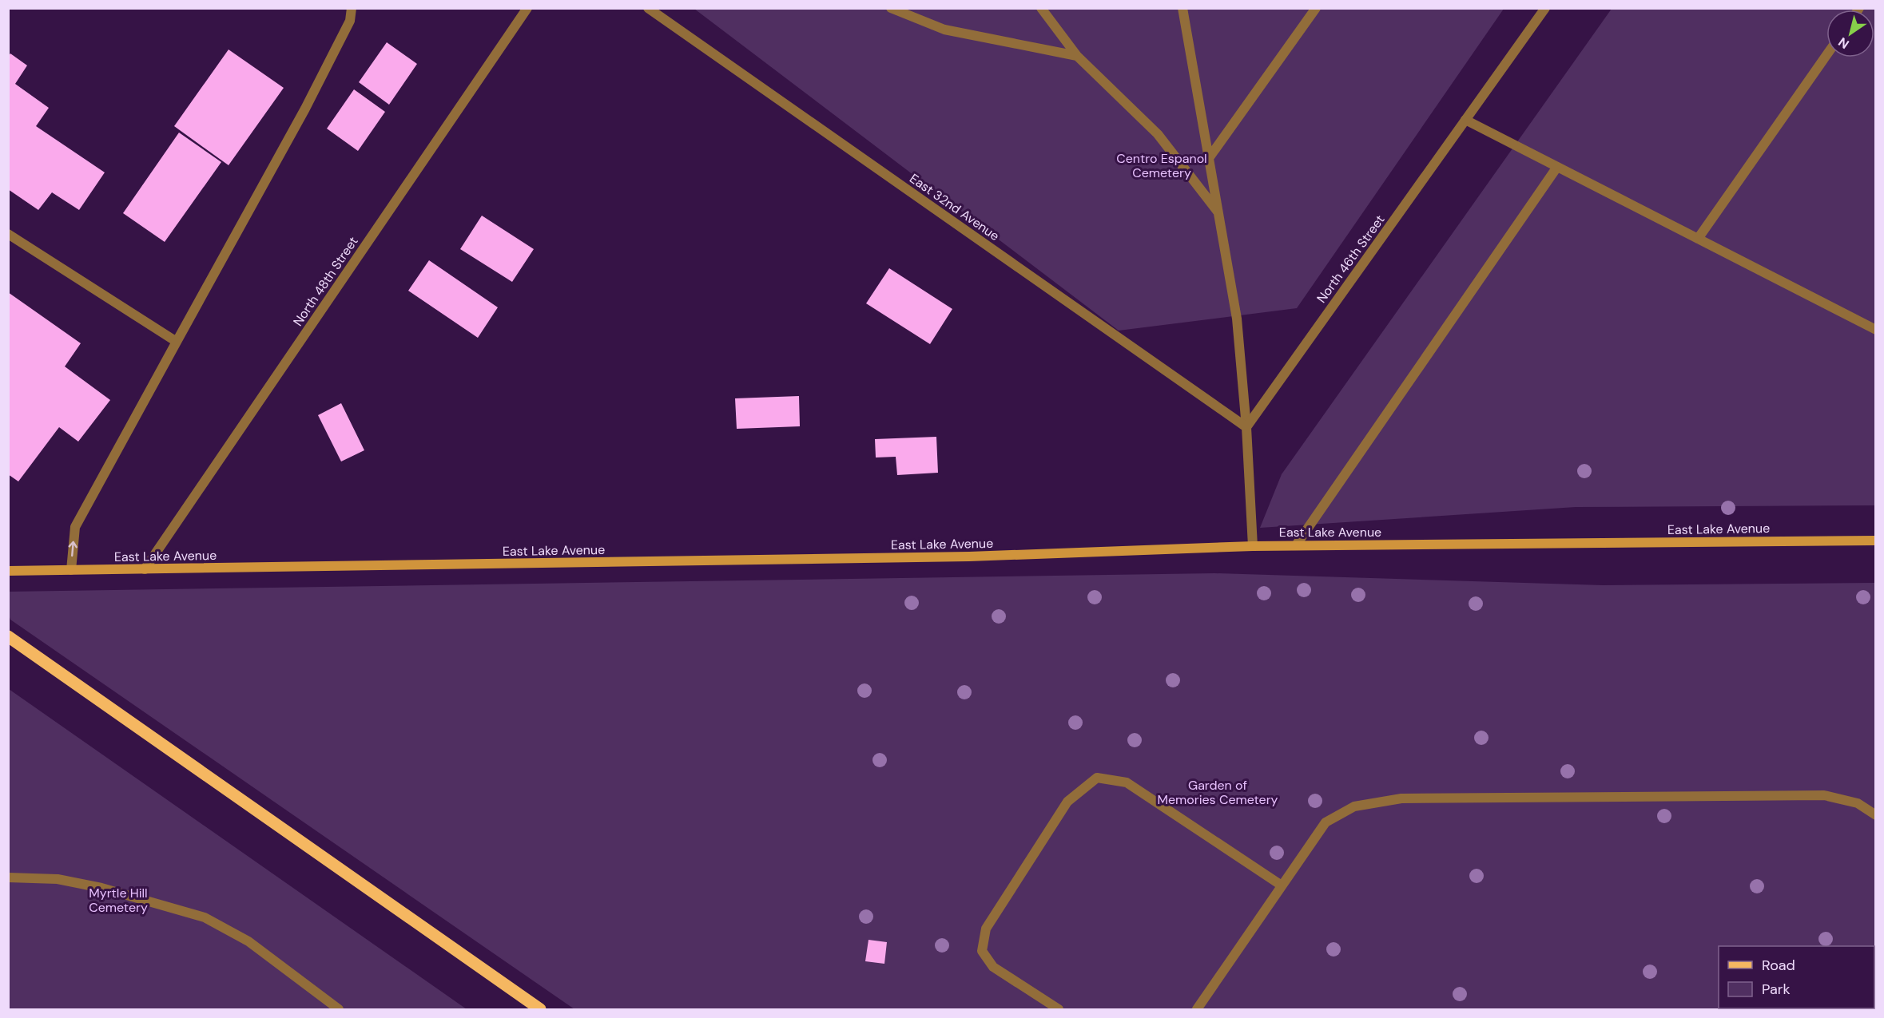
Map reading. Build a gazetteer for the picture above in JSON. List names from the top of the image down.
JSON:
{
  "streets": {
    "street": [
      "East 32nd Avenue",
      "North 46th Street",
      "North 48th Street",
      "East Lake Avenue"
    ]
  },
  "crossings": [
    ["East 32nd Avenue", "North 46th Street"],
    ["North 48th Street", "East Lake Avenue"]
  ],
  "parks": ["Centro Espanol Cemetery", "Garden of Memories Cemetery", "Myrtle Hill Cemetery"],
  "legend": ["Road", "Park"],
  "north": "bottom left"
}
